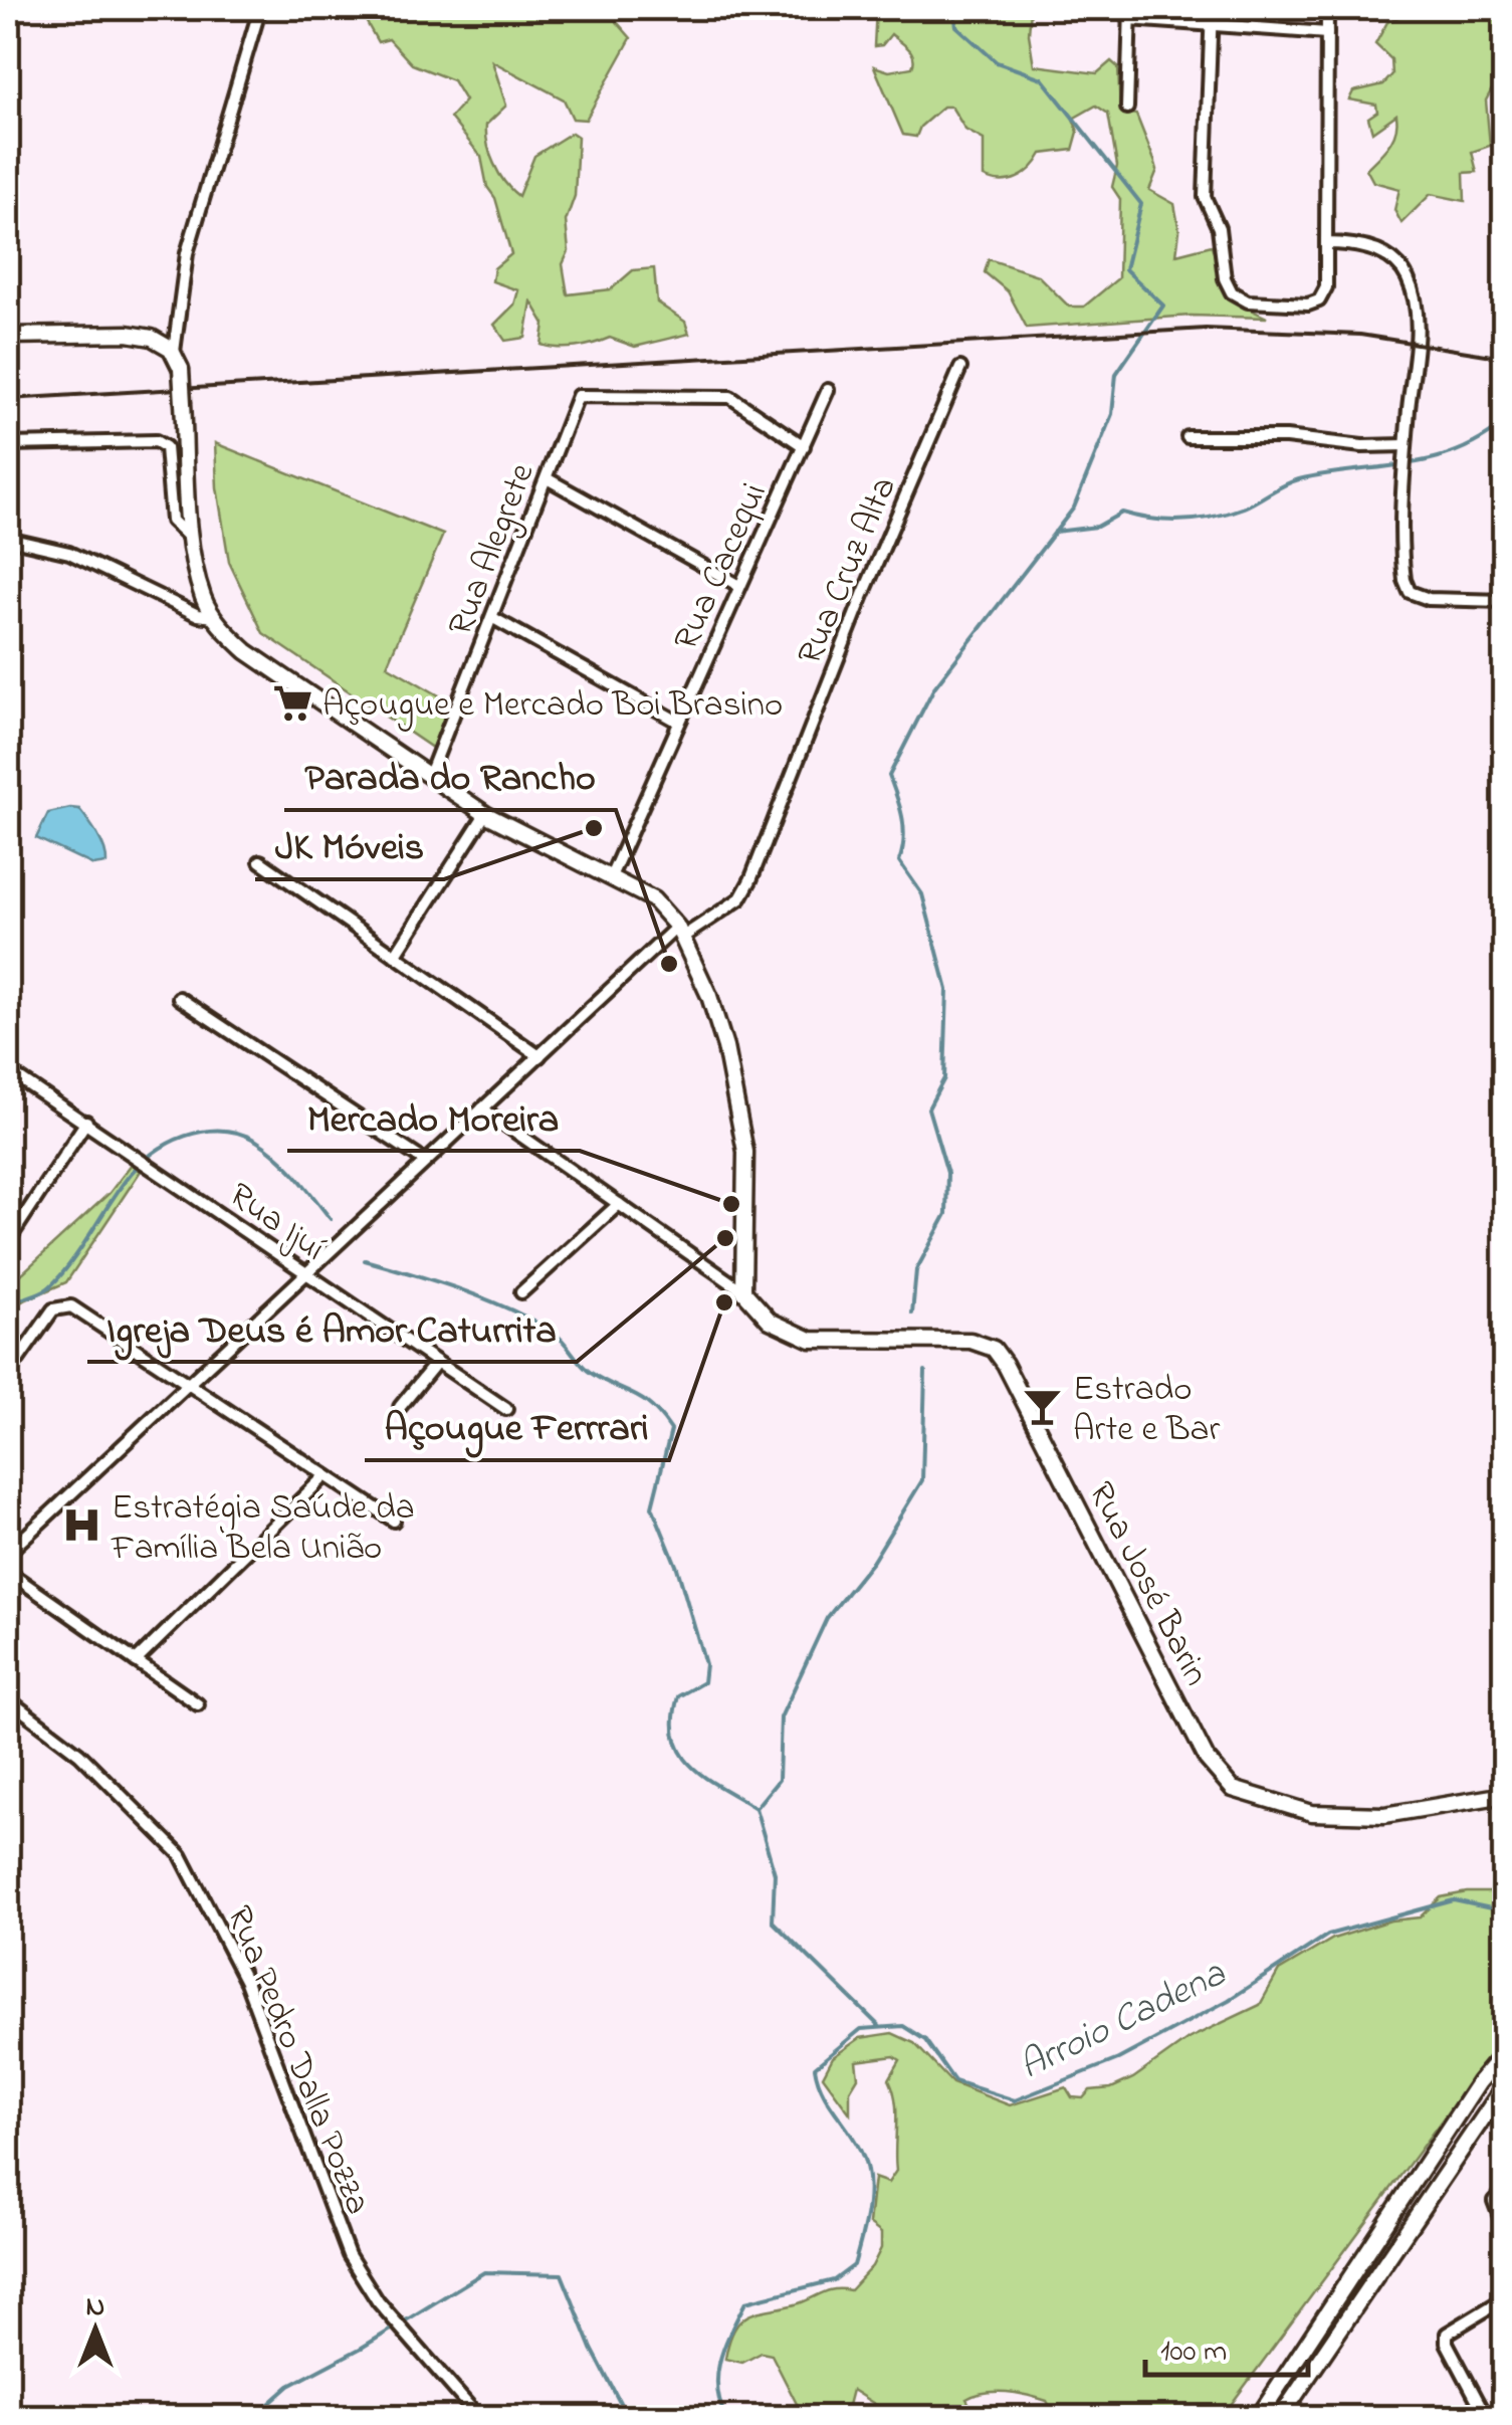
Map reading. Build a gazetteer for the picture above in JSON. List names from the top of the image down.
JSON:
{
  "streets": {
    "main road": ["Rua José Barin"],
    "street": [
      "Rua Alegrete",
      "Rua Cacequi",
      "Rua Cruz Alta",
      "Rua Ijuí",
      "Rua Pedro Dalla Pozza"
    ]
  },
  "crossings": [
    ["Rua Alegrete", "Rua Cacequi"],
    ["Rua Cruz Alta", "Rua Ijuí"]
  ],
  "water": ["Arroio Cadena"],
  "places": {
    "supermarket": ["Açougue e Mercado Boi Brasino"],
    "other": [
      "JK Móveis",
      "Parada do Rancho",
      "Mercado Moreira",
      "Igreja Deus é Amor Caturrita",
      "Açougue Ferrrari"
    ],
    "bar": ["Estrado Arte e Bar"],
    "hospital": ["Estratégia Saúde da Família Bela União"]
  },
  "scale_bar": "100 m",
  "north": "top"
}
